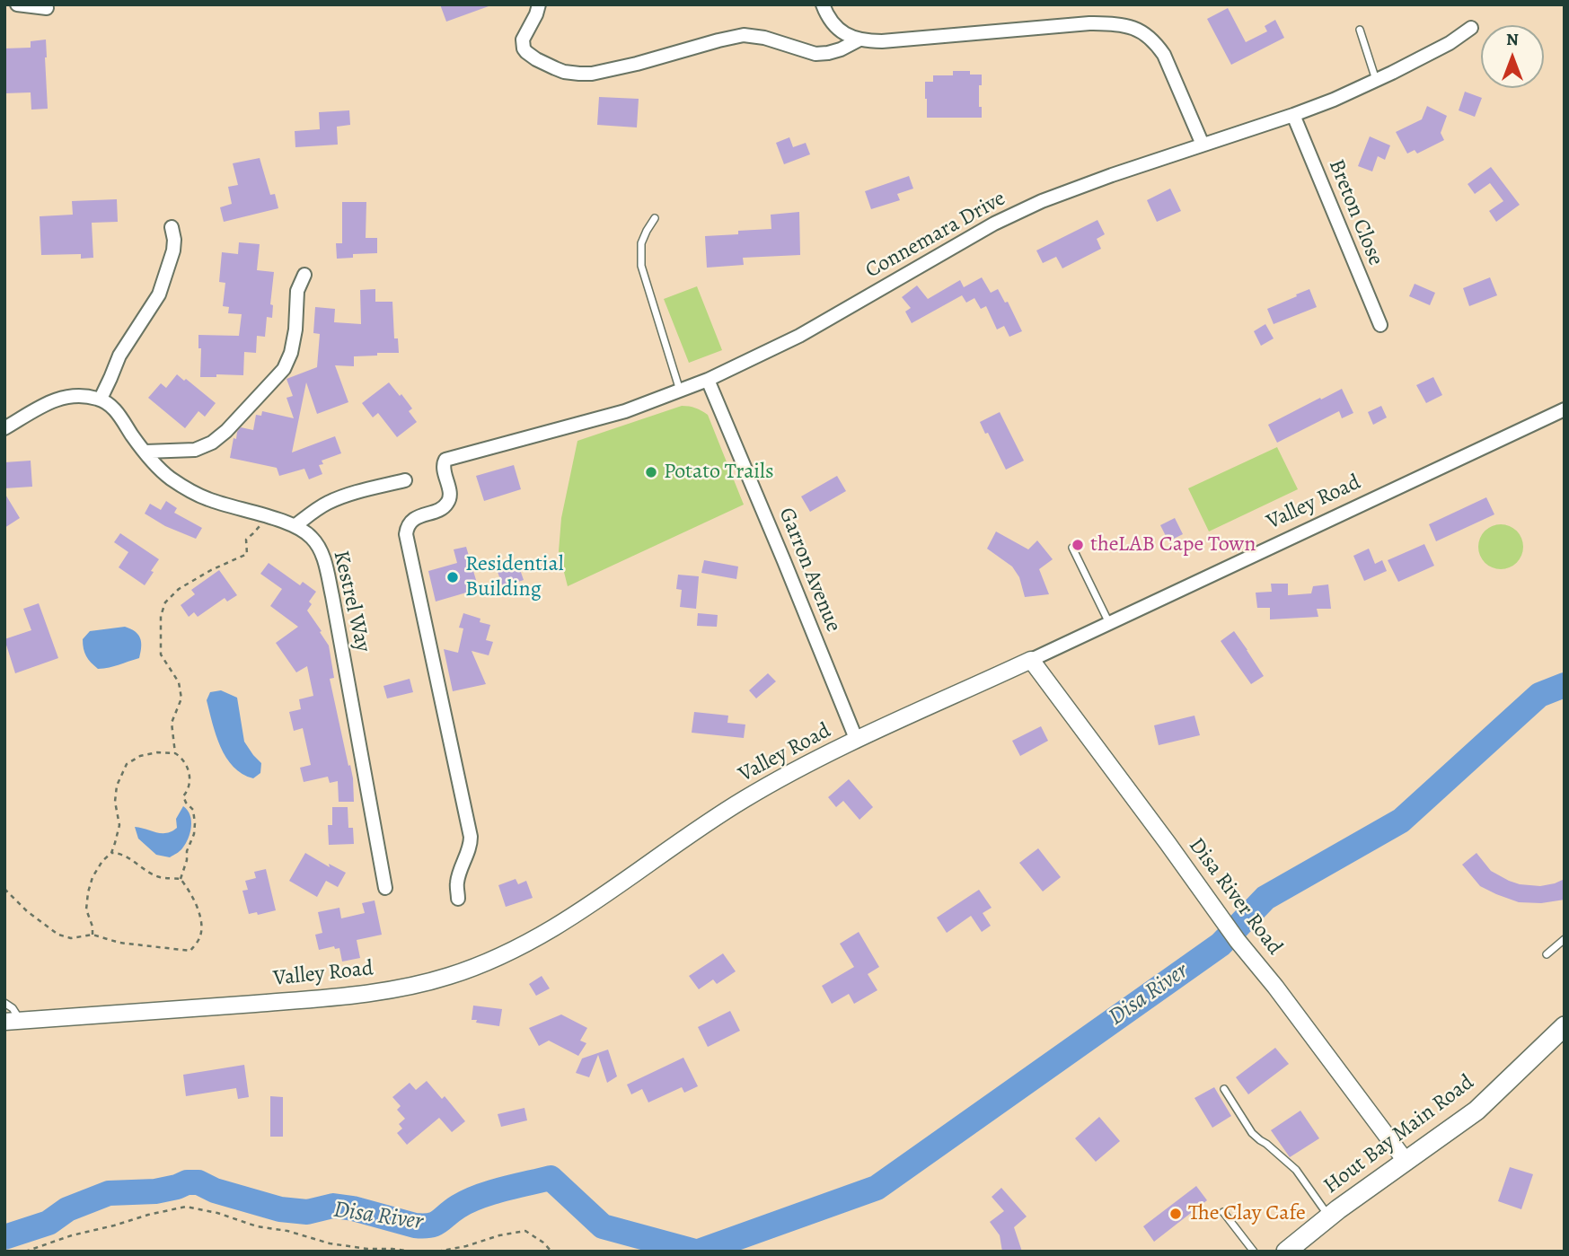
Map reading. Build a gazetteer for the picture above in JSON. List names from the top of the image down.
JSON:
{
  "streets": {
    "main road": ["Hout Bay Main Road"],
    "street": [
      "Breton Close",
      "Connemara Drive",
      "Valley Road",
      "Garron Avenue",
      "Kestrel Way",
      "Disa River Road"
    ]
  },
  "crossings": [
    ["Breton Close", "Connemara Drive"],
    ["Connemara Drive", "Garron Avenue"],
    ["Valley Road", "Garron Avenue"],
    ["Valley Road", "Disa River Road"],
    ["Disa River Road", "Hout Bay Main Road"]
  ],
  "water": ["Disa River"],
  "places": [
    "Potato Trails",
    "theLAB Cape Town",
    "Residential Building",
    "The Clay Cafe"
  ],
  "north": "top"
}
